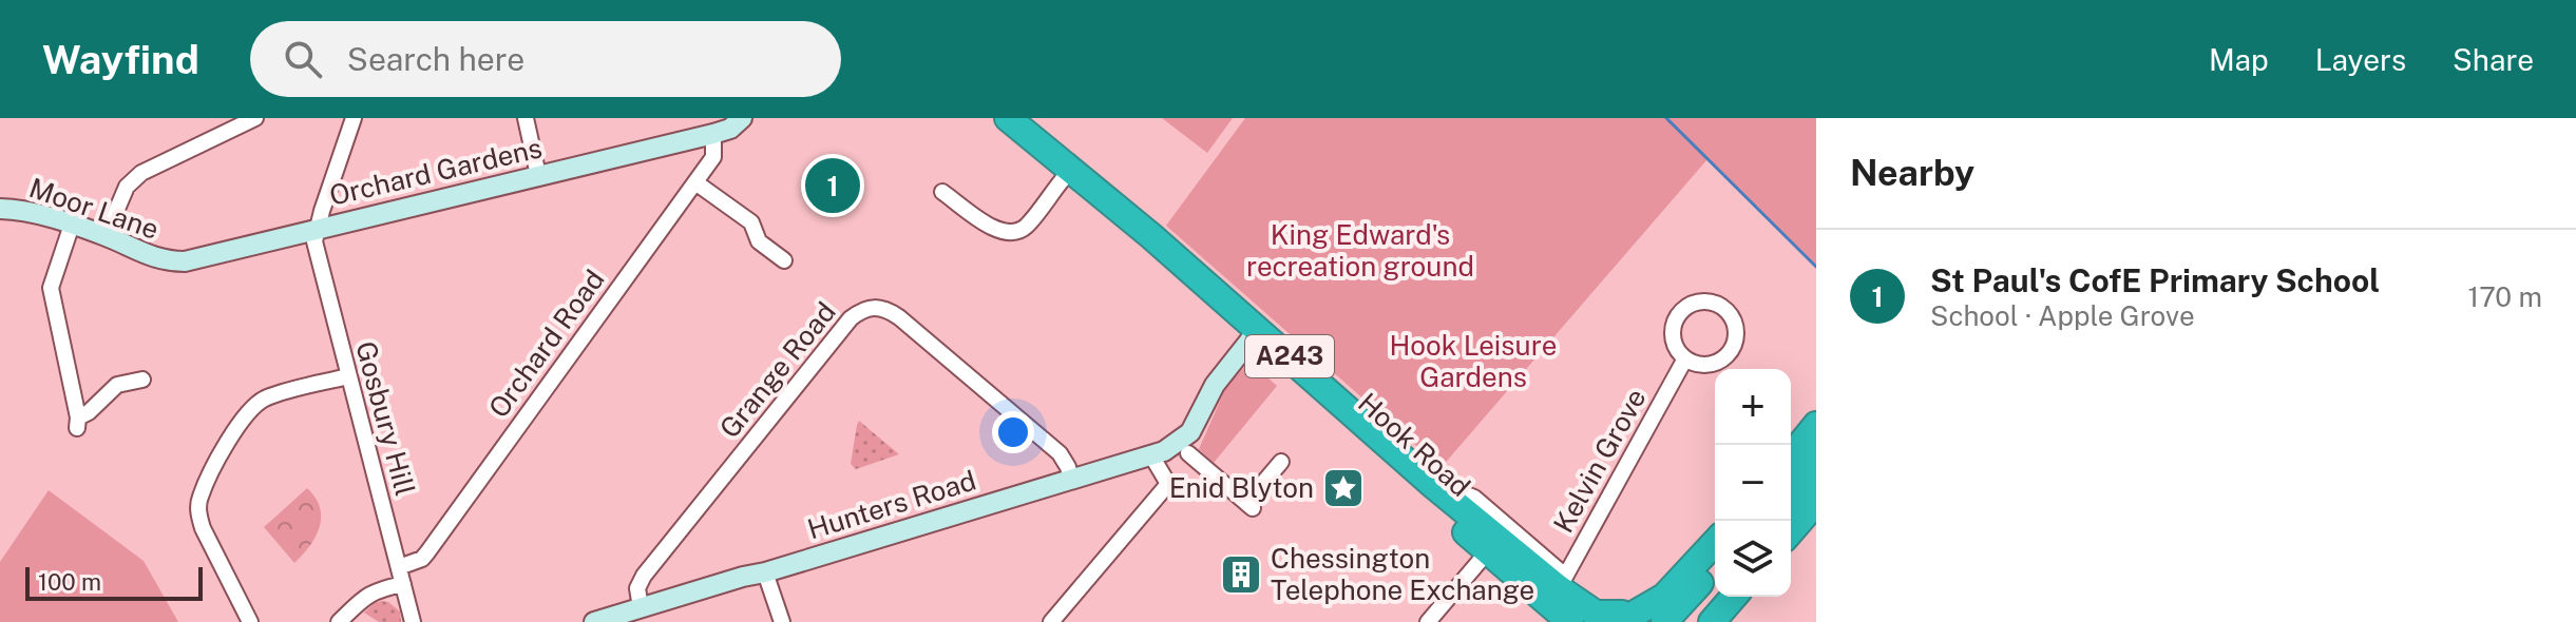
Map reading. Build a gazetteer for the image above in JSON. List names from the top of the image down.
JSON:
{
  "streets": {
    "highway": ["A243", "Hook Road"],
    "street": [
      "Orchard Gardens",
      "Moor Lane",
      "Orchard Road",
      "Grange Road",
      "Gosbury Hill",
      "Kelvin Grove",
      "Hunters Road"
    ]
  },
  "crossings": [
    ["Orchard Gardens", "Moor Lane"],
    ["Orchard Gardens", "Orchard Road"],
    ["Orchard Gardens", "Gosbury Hill"],
    ["Moor Lane", "Gosbury Hill"],
    ["Orchard Road", "Gosbury Hill"],
    ["A243", "Hook Road"],
    ["A243", "Kelvin Grove"],
    ["Grange Road", "Hunters Road"],
    ["Hook Road", "Hunters Road"]
  ],
  "parks": ["King Edward's recreation ground", "Hook Leisure Gardens"],
  "places": {
    "place": ["Enid Blyton"],
    "building": ["Chessington Telephone Exchange"]
  },
  "scale_bar": "100 m",
  "page": {
    "header": "Wayfind",
    "search": "Search here",
    "nav": ["Map", "Layers", "Share"],
    "heading": "Nearby",
    "pins": "1",
    "list": [
      {
        "mark": "1",
        "name": "St Paul's CofE Primary School",
        "note": "School · Apple Grove",
        "value": "170 m"
      }
    ],
    "map_buttons": ["+", "−"],
    "scale": "100 m"
  }
}
